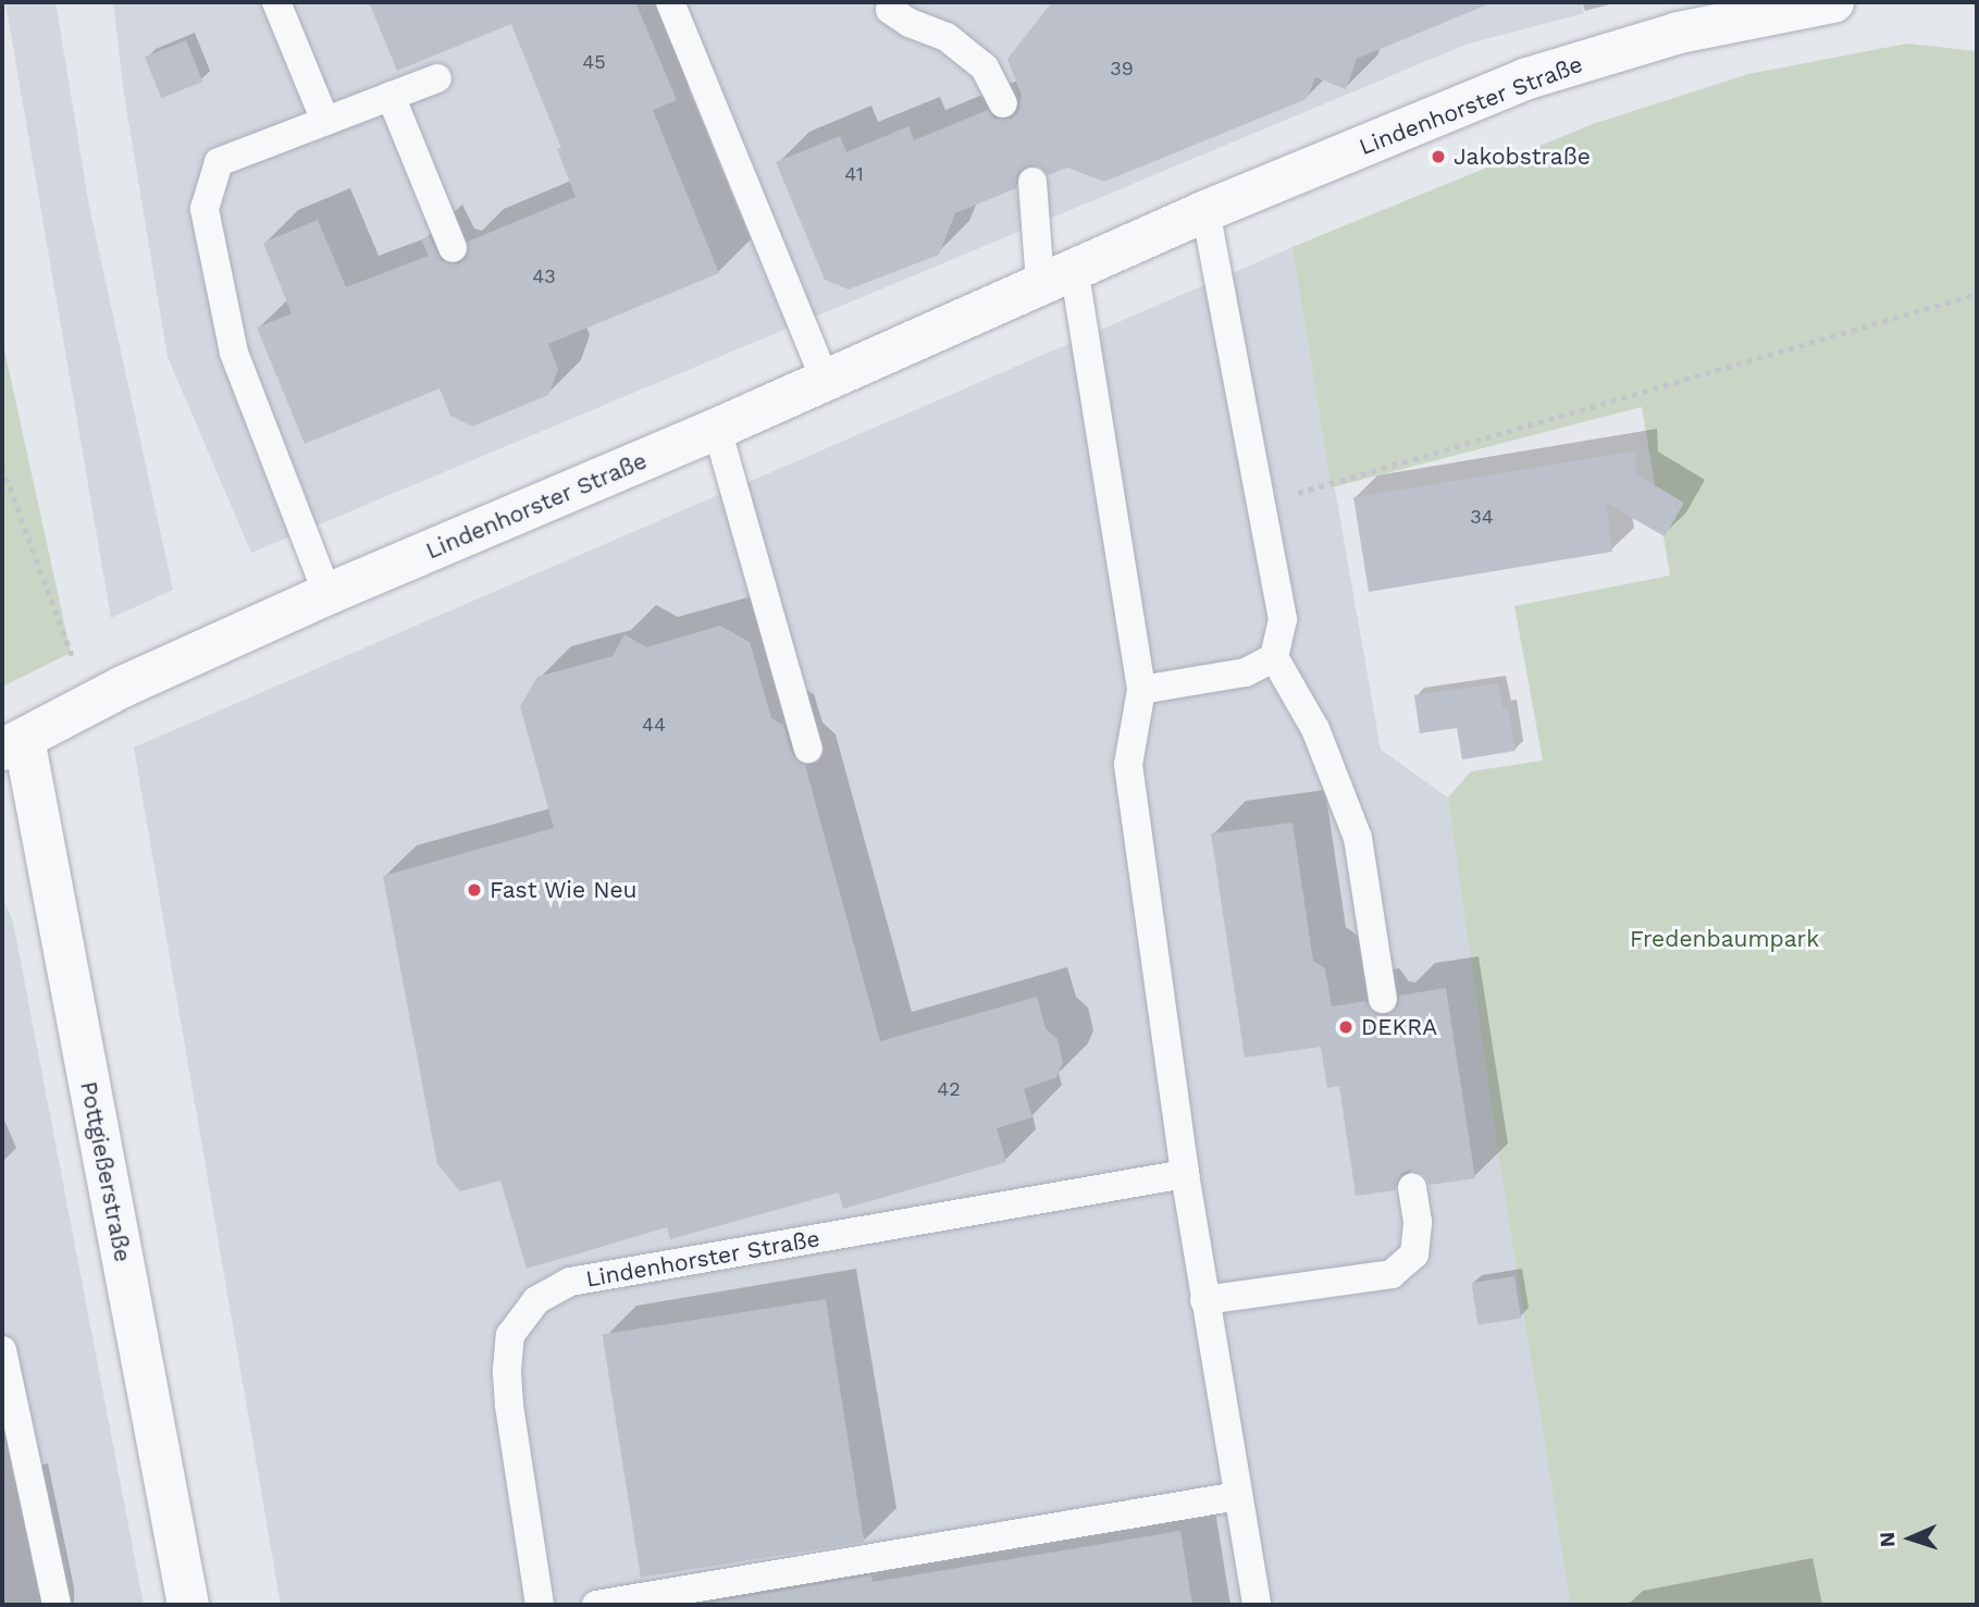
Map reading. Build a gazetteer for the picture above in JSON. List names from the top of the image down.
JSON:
{
  "streets": {
    "street": ["Lindenhorster Straße", "Pottgießerstraße"]
  },
  "crossings": [
    ["Lindenhorster Straße", "Pottgießerstraße"]
  ],
  "parks": ["Fredenbaumpark"],
  "places": ["Jakobstraße", "Fast Wie Neu", "DEKRA"],
  "house_numbers": [
    "45",
    "39",
    "41",
    "43",
    "34",
    "44",
    "42"
  ],
  "north": "left"
}
